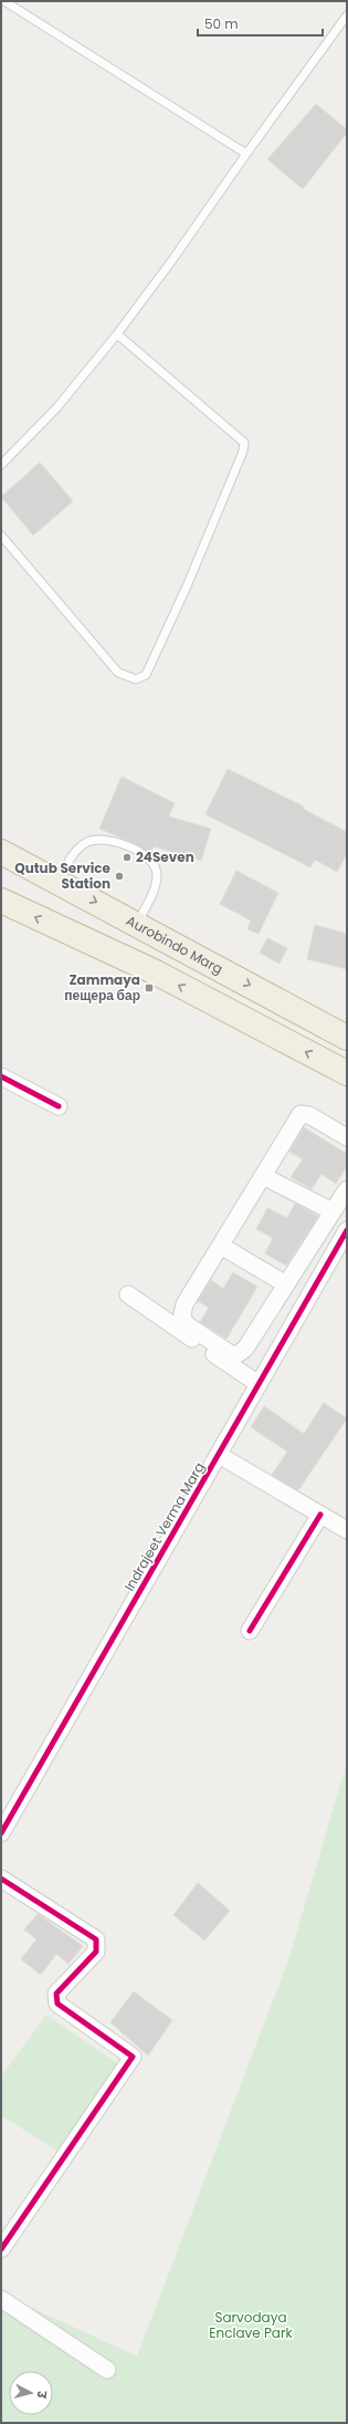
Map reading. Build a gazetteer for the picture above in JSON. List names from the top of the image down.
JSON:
{
  "streets": {
    "highway": ["Aurobindo Marg"],
    "street": ["Indrajeet Verma Marg"]
  },
  "parks": ["Sarvodaya Enclave Park"],
  "places": {
    "other": ["24Seven", "Qutub Service Station"],
    "transit": ["Zammaya пещера бар"]
  },
  "scale_bar": "50 m",
  "north": "right"
}
